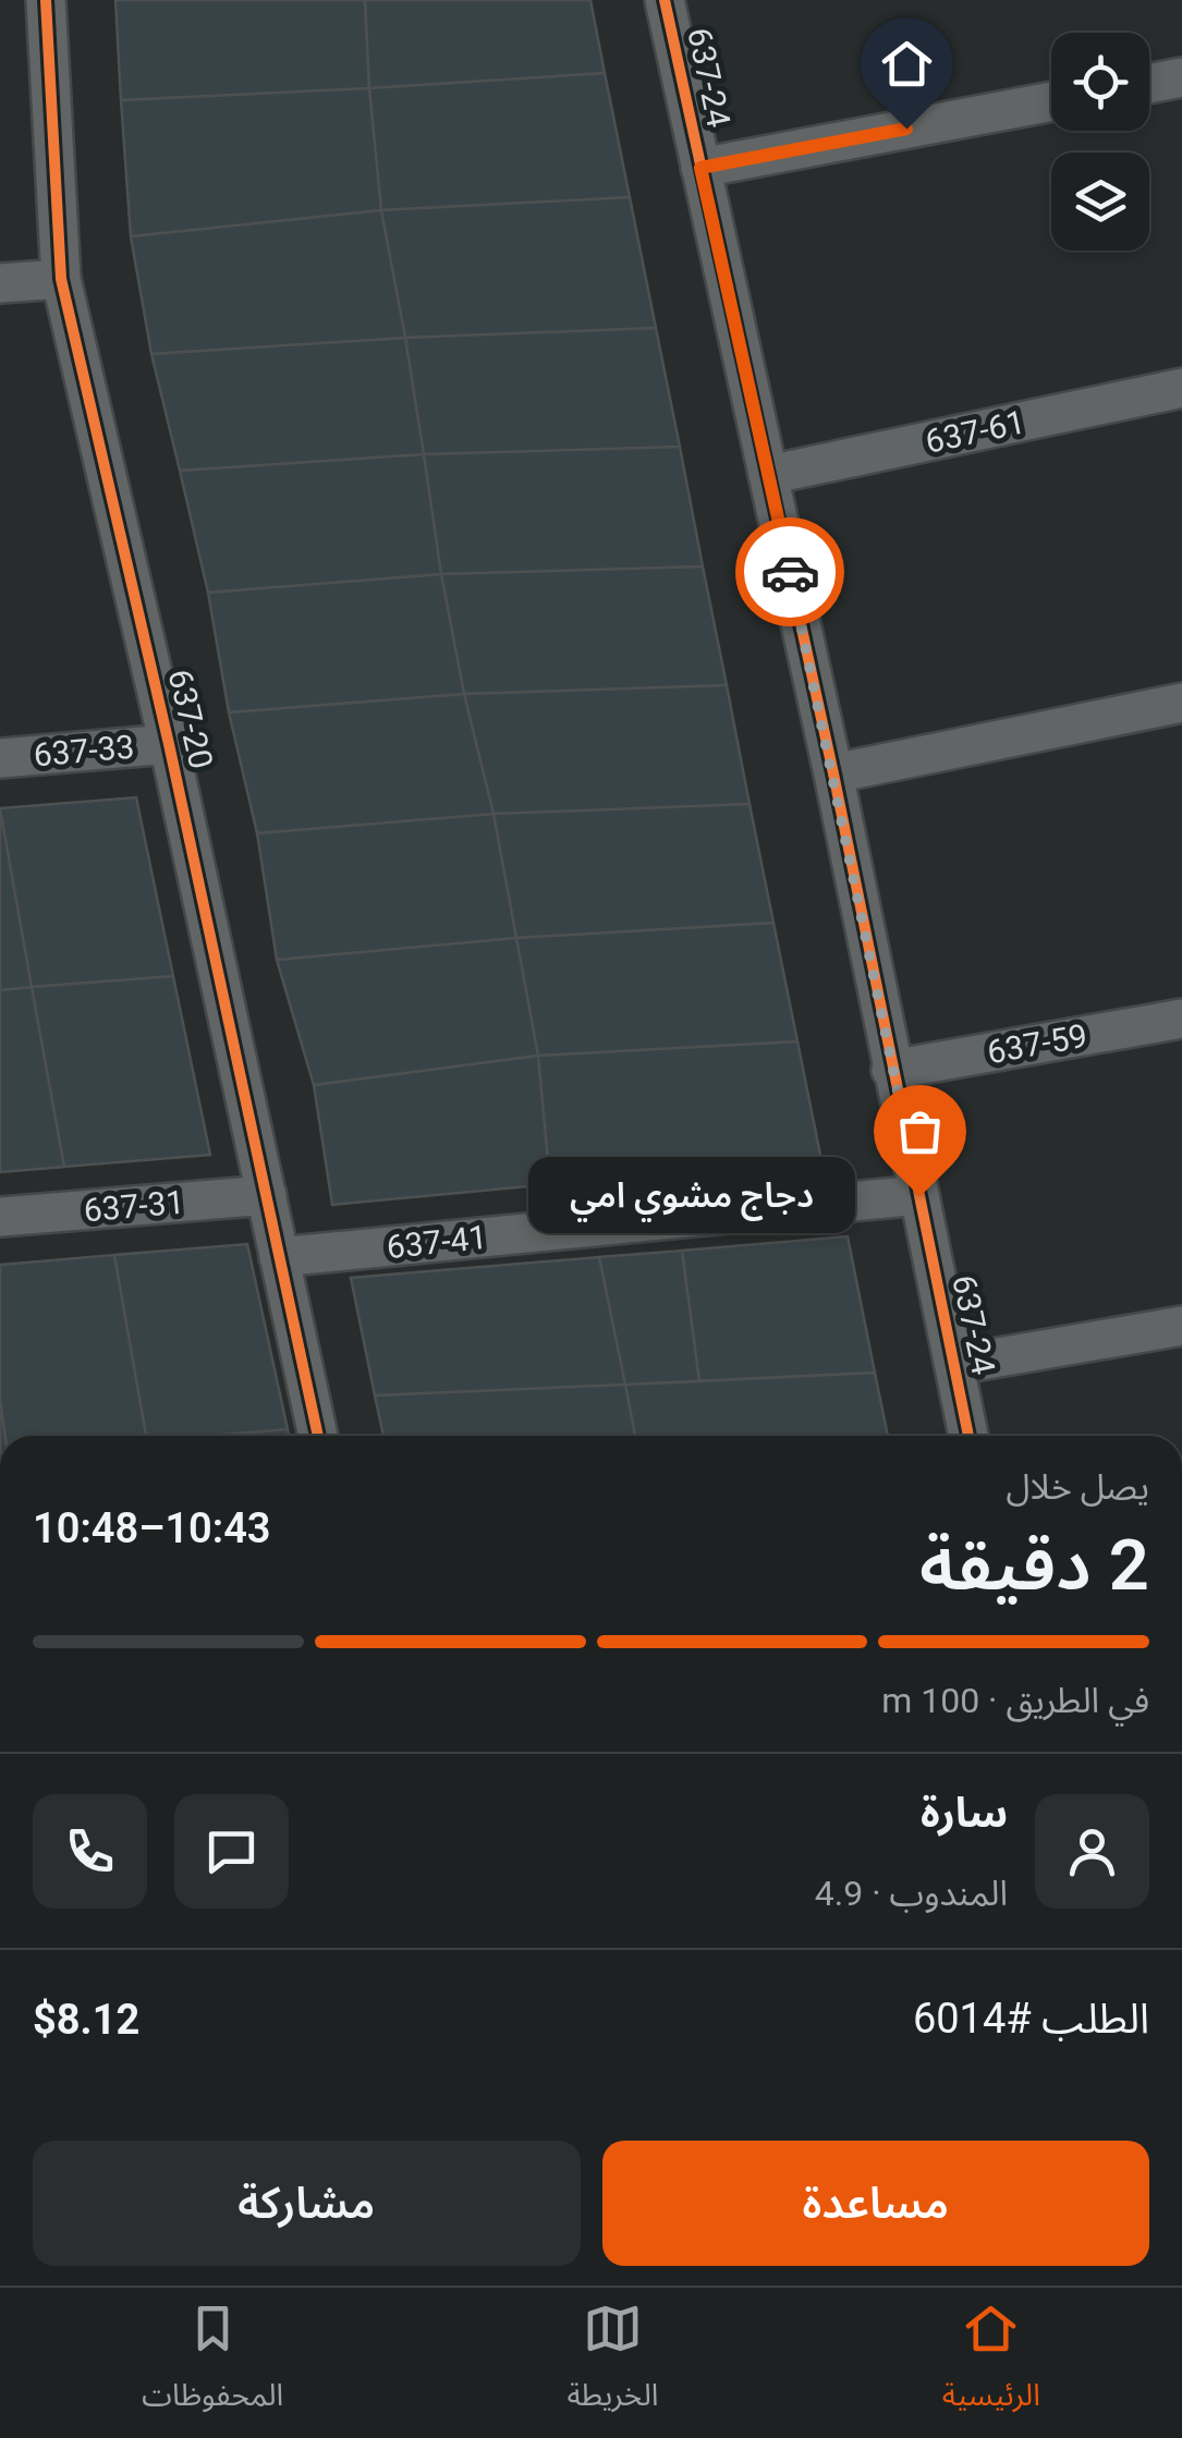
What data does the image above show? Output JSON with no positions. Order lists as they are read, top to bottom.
{
  "streets": {
    "street": [
      "637-24",
      "637-61",
      "637-20",
      "637-33",
      "637-59",
      "637-31",
      "637-41"
    ]
  },
  "crossings": [
    ["637-24", "637-61"],
    ["637-24", "637-59"],
    ["637-24", "637-41"],
    ["637-20", "637-33"],
    ["637-20", "637-31"],
    ["637-20", "637-41"]
  ],
  "places": ["دجاج مشوي امي"],
  "page": {
    "bubble": "دجاج مشوي امي",
    "heading": ["2 دقيقة", "يصل خلال", "10:43–10:48"],
    "panel": [
      "سارة",
      "المندوب · 4.9",
      "الطلب #6014",
      "$8.12"
    ],
    "bar": "في الطريق · 100 m",
    "buttons": ["مساعدة", "مشاركة"],
    "tabs": ["الرئيسية", "الخريطة", "المحفوظات"]
  }
}
